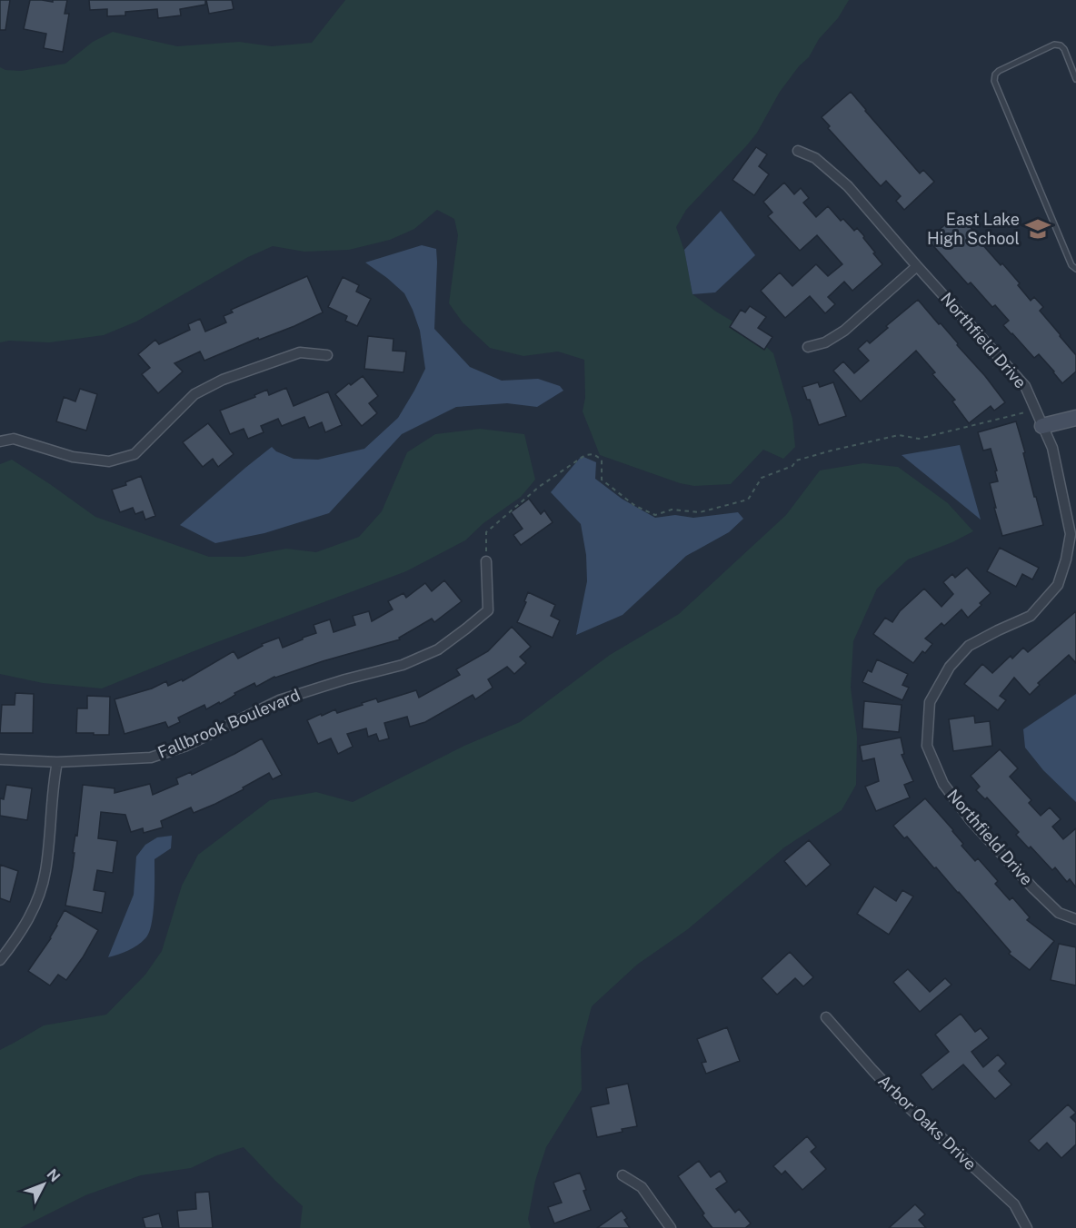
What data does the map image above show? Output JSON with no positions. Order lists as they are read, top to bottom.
{
  "streets": {
    "street": ["Northfield Drive", "Fallbrook Boulevard", "Arbor Oaks Drive"]
  },
  "places": {
    "school or university": ["East Lake High School"]
  },
  "north": "top right"
}
